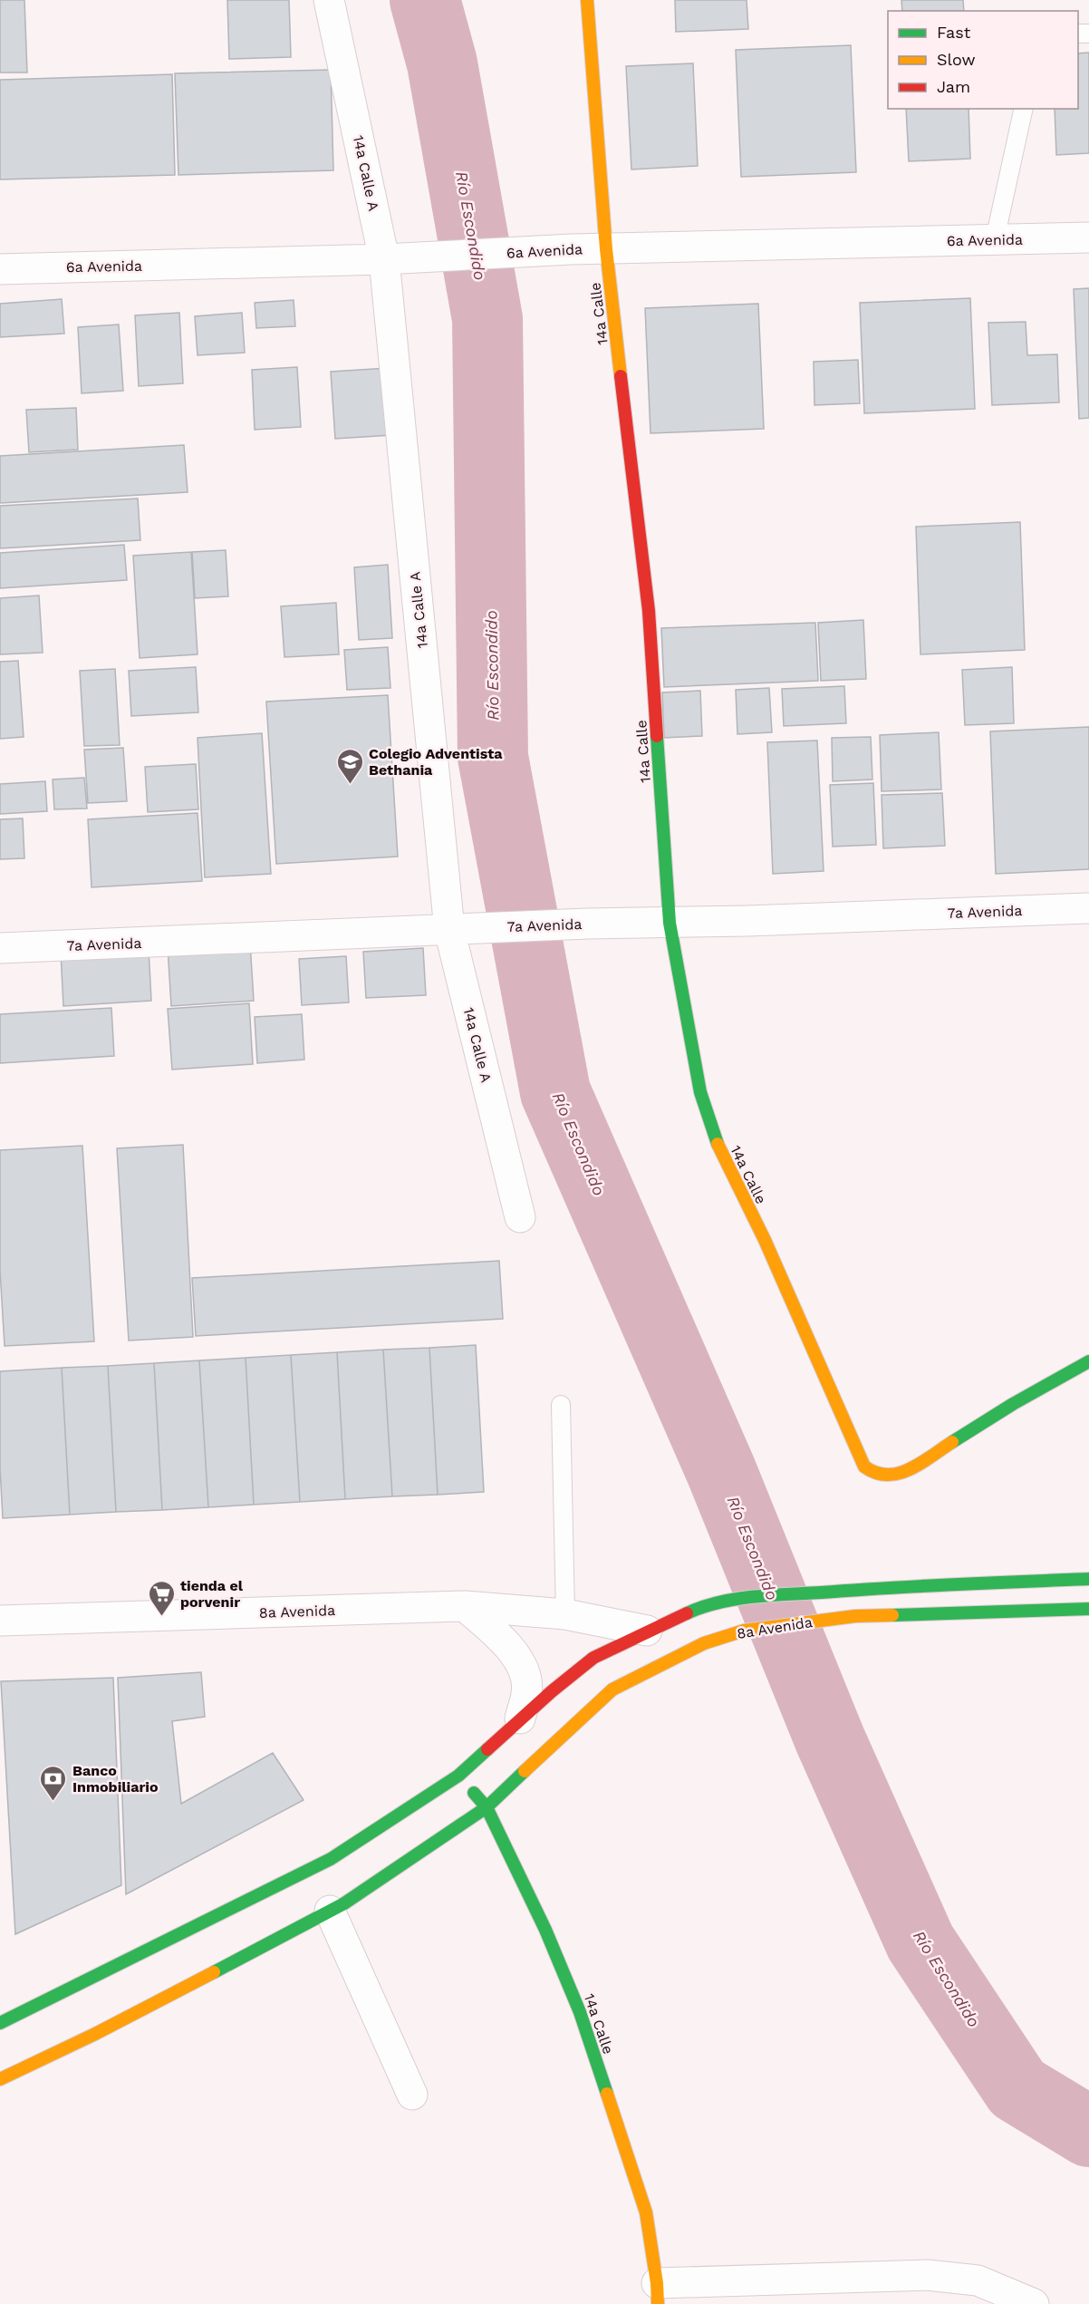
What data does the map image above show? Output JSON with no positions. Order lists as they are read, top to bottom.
{
  "streets": {
    "main road": ["14a Calle", "8a Avenida"],
    "street": ["14a Calle A", "6a Avenida", "7a Avenida"]
  },
  "crossings": [
    ["14a Calle A", "6a Avenida"],
    ["14a Calle A", "7a Avenida"],
    ["6a Avenida", "14a Calle"],
    ["14a Calle", "7a Avenida"],
    ["14a Calle", "8a Avenida"]
  ],
  "water": ["Río Escondido"],
  "places": {
    "school or university": ["Colegio Adventista Bethania"],
    "supermarket": ["tienda el porvenir"],
    "bank": ["Banco Inmobiliario"]
  },
  "legend": ["Fast", "Slow", "Jam"]
}
